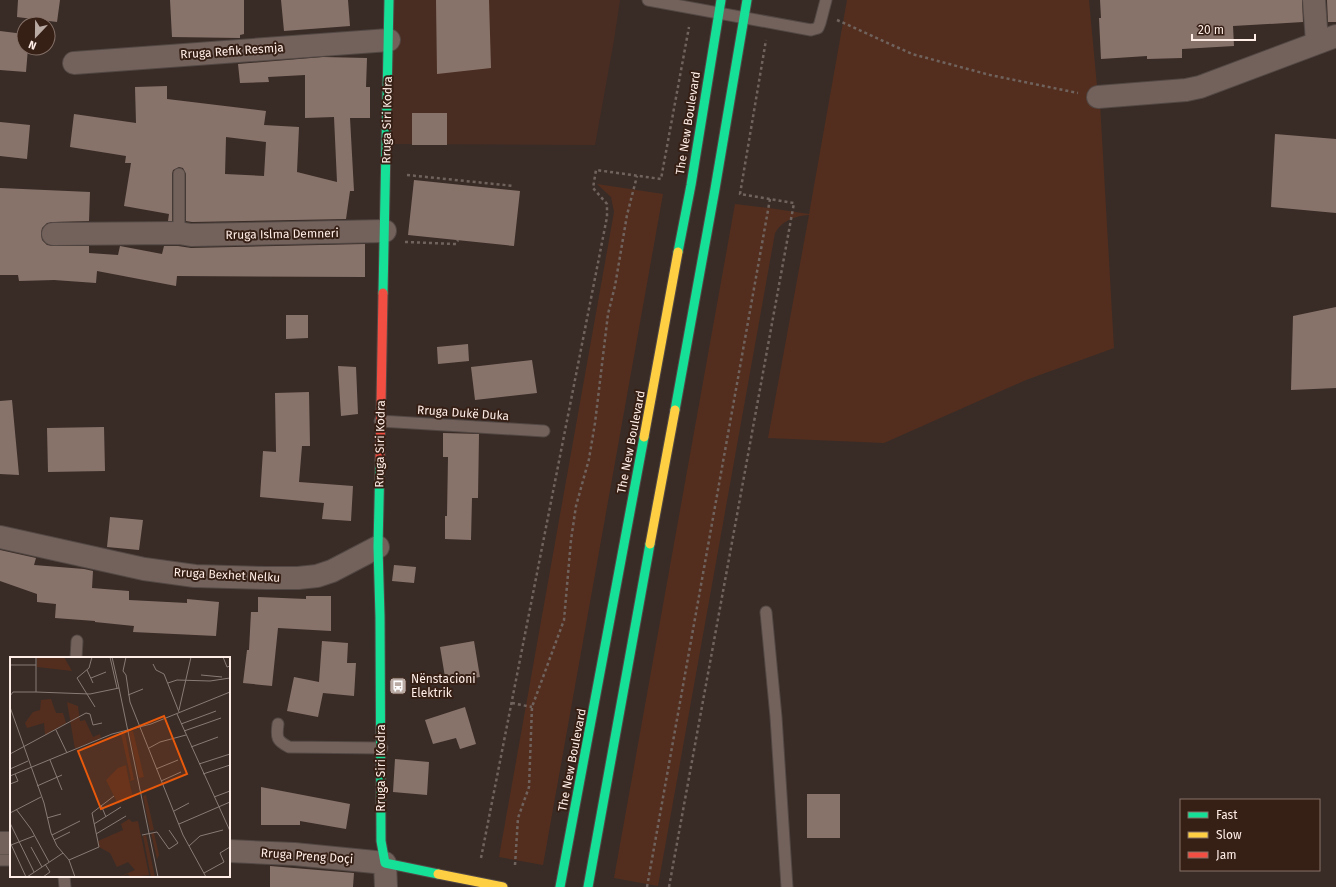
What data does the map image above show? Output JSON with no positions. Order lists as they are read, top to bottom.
{
  "streets": {
    "main road": ["Rruga Siri Kodra", "The New Boulevard"],
    "street": [
      "Rruga Refik Resmja",
      "Rruga Islma Demneri",
      "Rruga Bexhet Nelku",
      "Rruga Preng Doçi"
    ],
    "lane": ["Rruga Dukë Duka"]
  },
  "crossings": [
    ["Rruga Refik Resmja", "Rruga Siri Kodra"],
    ["Rruga Siri Kodra", "Rruga Islma Demneri"],
    ["Rruga Siri Kodra", "Rruga Dukë Duka"],
    ["Rruga Siri Kodra", "Rruga Bexhet Nelku"],
    ["Rruga Siri Kodra", "Rruga Preng Doçi"]
  ],
  "places": {
    "bus stop": ["Nënstacioni Elektrik"]
  },
  "legend": ["Fast", "Slow", "Jam"],
  "scale_bar": "20 m",
  "north": "bottom"
}
